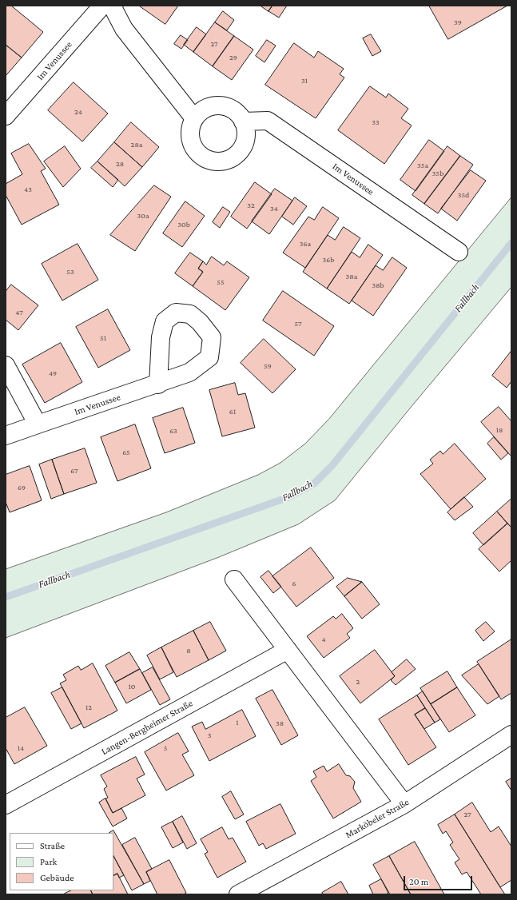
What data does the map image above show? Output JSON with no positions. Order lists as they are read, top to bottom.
{
  "streets": {
    "street": ["Im Venussee", "Langen-Bergheimer Straße", "Marköbeler Straße"]
  },
  "water": ["Fallbach"],
  "house_numbers": [
    "39",
    "27",
    "29",
    "31",
    "24",
    "33",
    "28a",
    "28",
    "35a",
    "35b",
    "43",
    "35d",
    "32",
    "34",
    "30a",
    "30b",
    "36a",
    "36b",
    "53",
    "38a",
    "55",
    "38b",
    "47",
    "57",
    "51",
    "59",
    "49",
    "61",
    "18",
    "63",
    "65",
    "67",
    "69",
    "6",
    "4",
    "8",
    "2",
    "10",
    "12",
    "1",
    "38",
    "3",
    "14",
    "5",
    "27"
  ],
  "legend": ["Straße", "Park", "Gebäude"],
  "scale_bar": "20 m"
}
